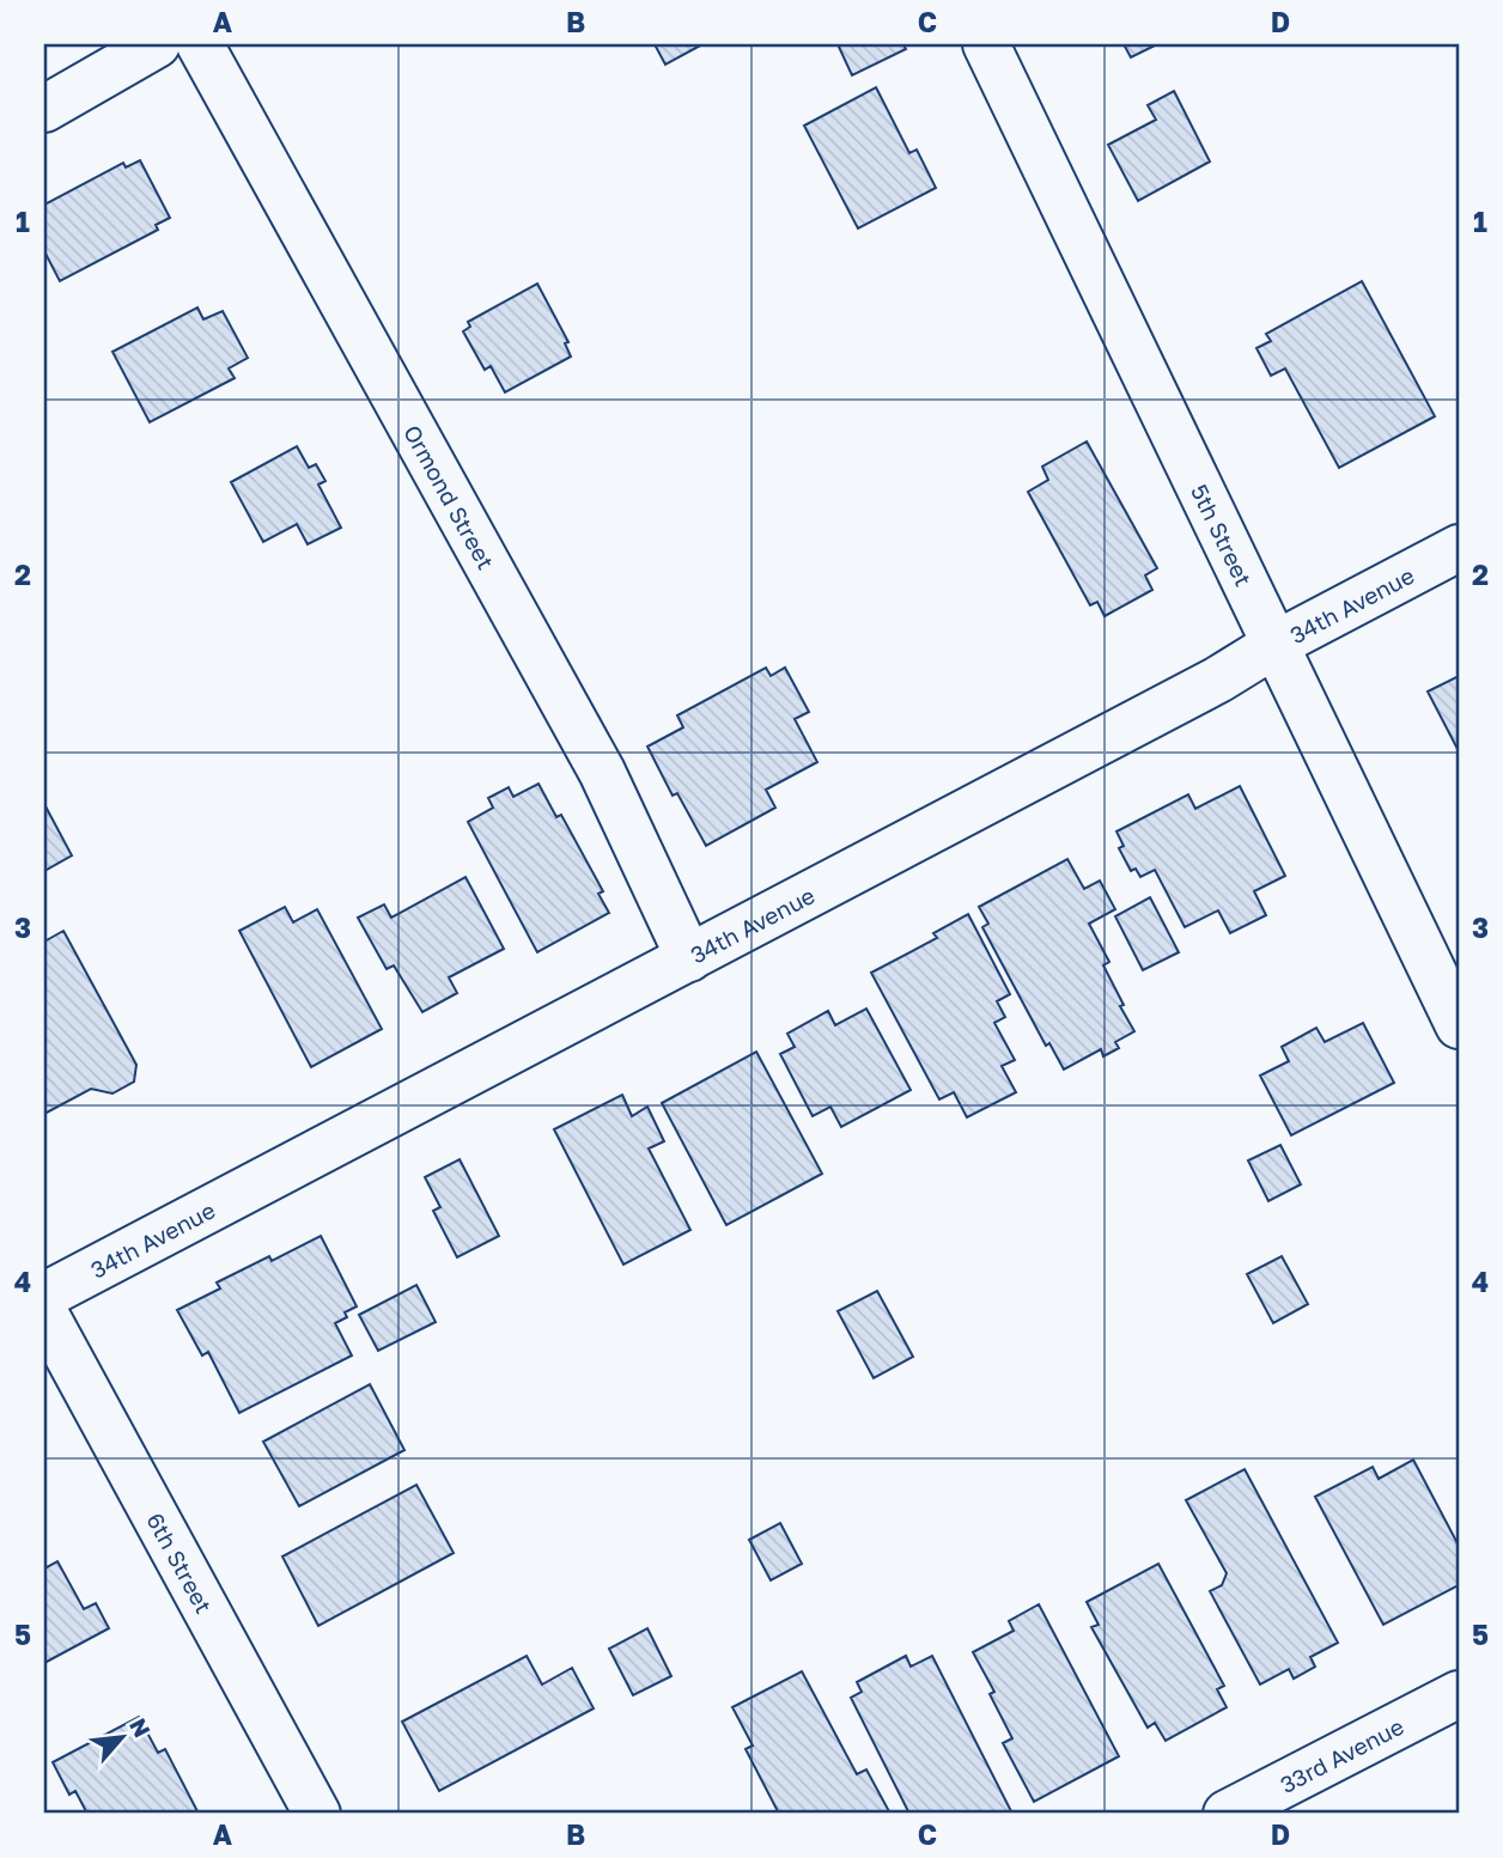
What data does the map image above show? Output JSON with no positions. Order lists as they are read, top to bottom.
{
  "streets": {
    "street": [
      "Ormond Street",
      "5th Street",
      "34th Avenue",
      "6th Street",
      "33rd Avenue"
    ]
  },
  "crossings": [
    ["Ormond Street", "34th Avenue"],
    ["5th Street", "34th Avenue"]
  ],
  "north": "top right",
  "grid": {
    "columns": [
      "A",
      "B",
      "C",
      "D"
    ],
    "rows": [
      "1",
      "2",
      "3",
      "4",
      "5"
    ]
  }
}
